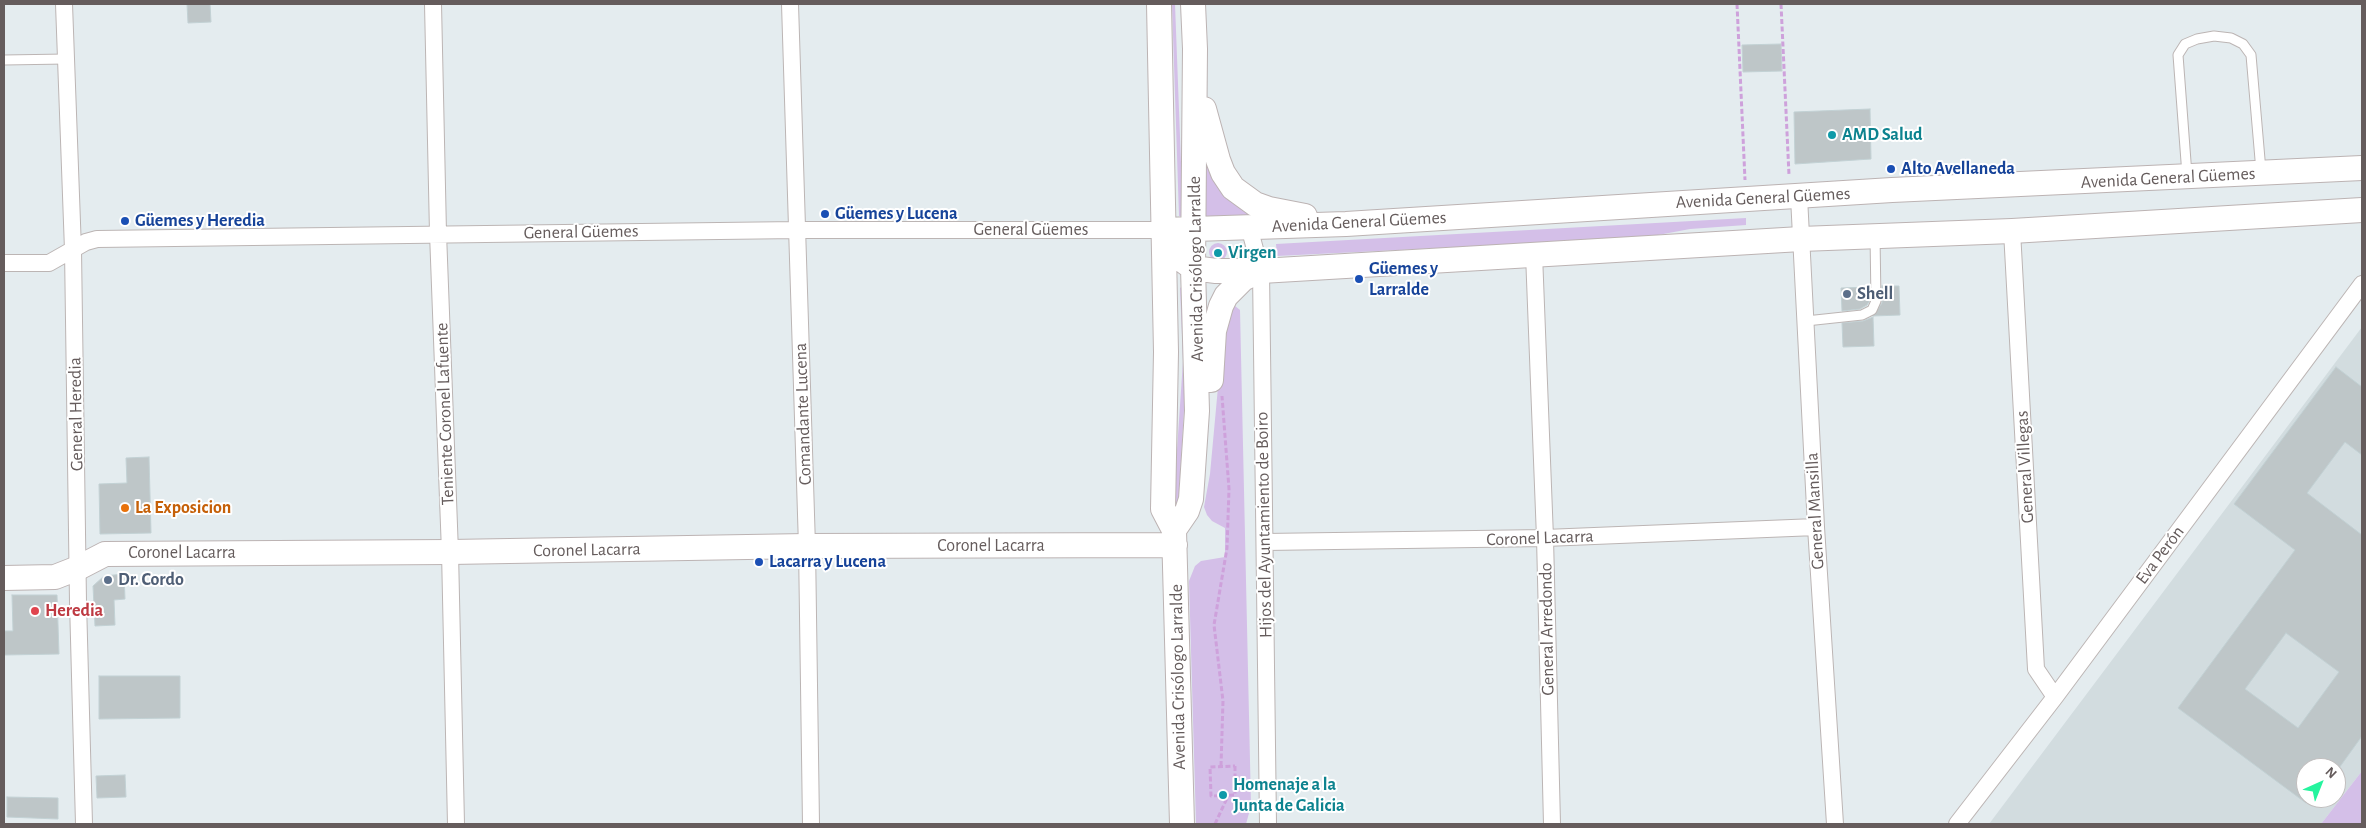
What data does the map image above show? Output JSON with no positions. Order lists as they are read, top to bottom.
{
  "streets": {
    "main road": ["Avenida General Güemes", "Avenida Crisólogo Larralde", "Coronel Lacarra"],
    "street": [
      "General Güemes",
      "General Heredia",
      "Teniente Coronel Lafuente",
      "Comandante Lucena",
      "General Villegas",
      "General Mansilla",
      "Hijos del Ayuntamiento de Boiro",
      "Eva Perón",
      "General Arredondo"
    ]
  },
  "crossings": [
    ["Avenida General Güemes", "General Güemes"],
    ["Avenida General Güemes", "Avenida Crisólogo Larralde"],
    ["Avenida General Güemes", "General Mansilla"],
    ["Avenida General Güemes", "Hijos del Ayuntamiento de Boiro"],
    ["General Güemes", "Avenida Crisólogo Larralde"],
    ["General Güemes", "General Heredia"],
    ["General Güemes", "Teniente Coronel Lafuente"],
    ["General Güemes", "Comandante Lucena"],
    ["Avenida Crisólogo Larralde", "Coronel Lacarra"],
    ["General Heredia", "Coronel Lacarra"],
    ["Teniente Coronel Lafuente", "Coronel Lacarra"],
    ["Comandante Lucena", "Coronel Lacarra"],
    ["General Villegas", "Eva Perón"],
    ["General Mansilla", "Coronel Lacarra"],
    ["Hijos del Ayuntamiento de Boiro", "Coronel Lacarra"],
    ["Coronel Lacarra", "General Arredondo"]
  ],
  "places": [
    "AMD Salud",
    "Alto Avellaneda",
    "Güemes y Lucena",
    "Güemes y Heredia",
    "Virgen",
    "Güemes y Larralde",
    "Shell",
    "La Exposicion",
    "Lacarra y Lucena",
    "Dr. Cordo",
    "Heredia",
    "Homenaje a la Junta de Galicia"
  ],
  "north": "top right"
}
